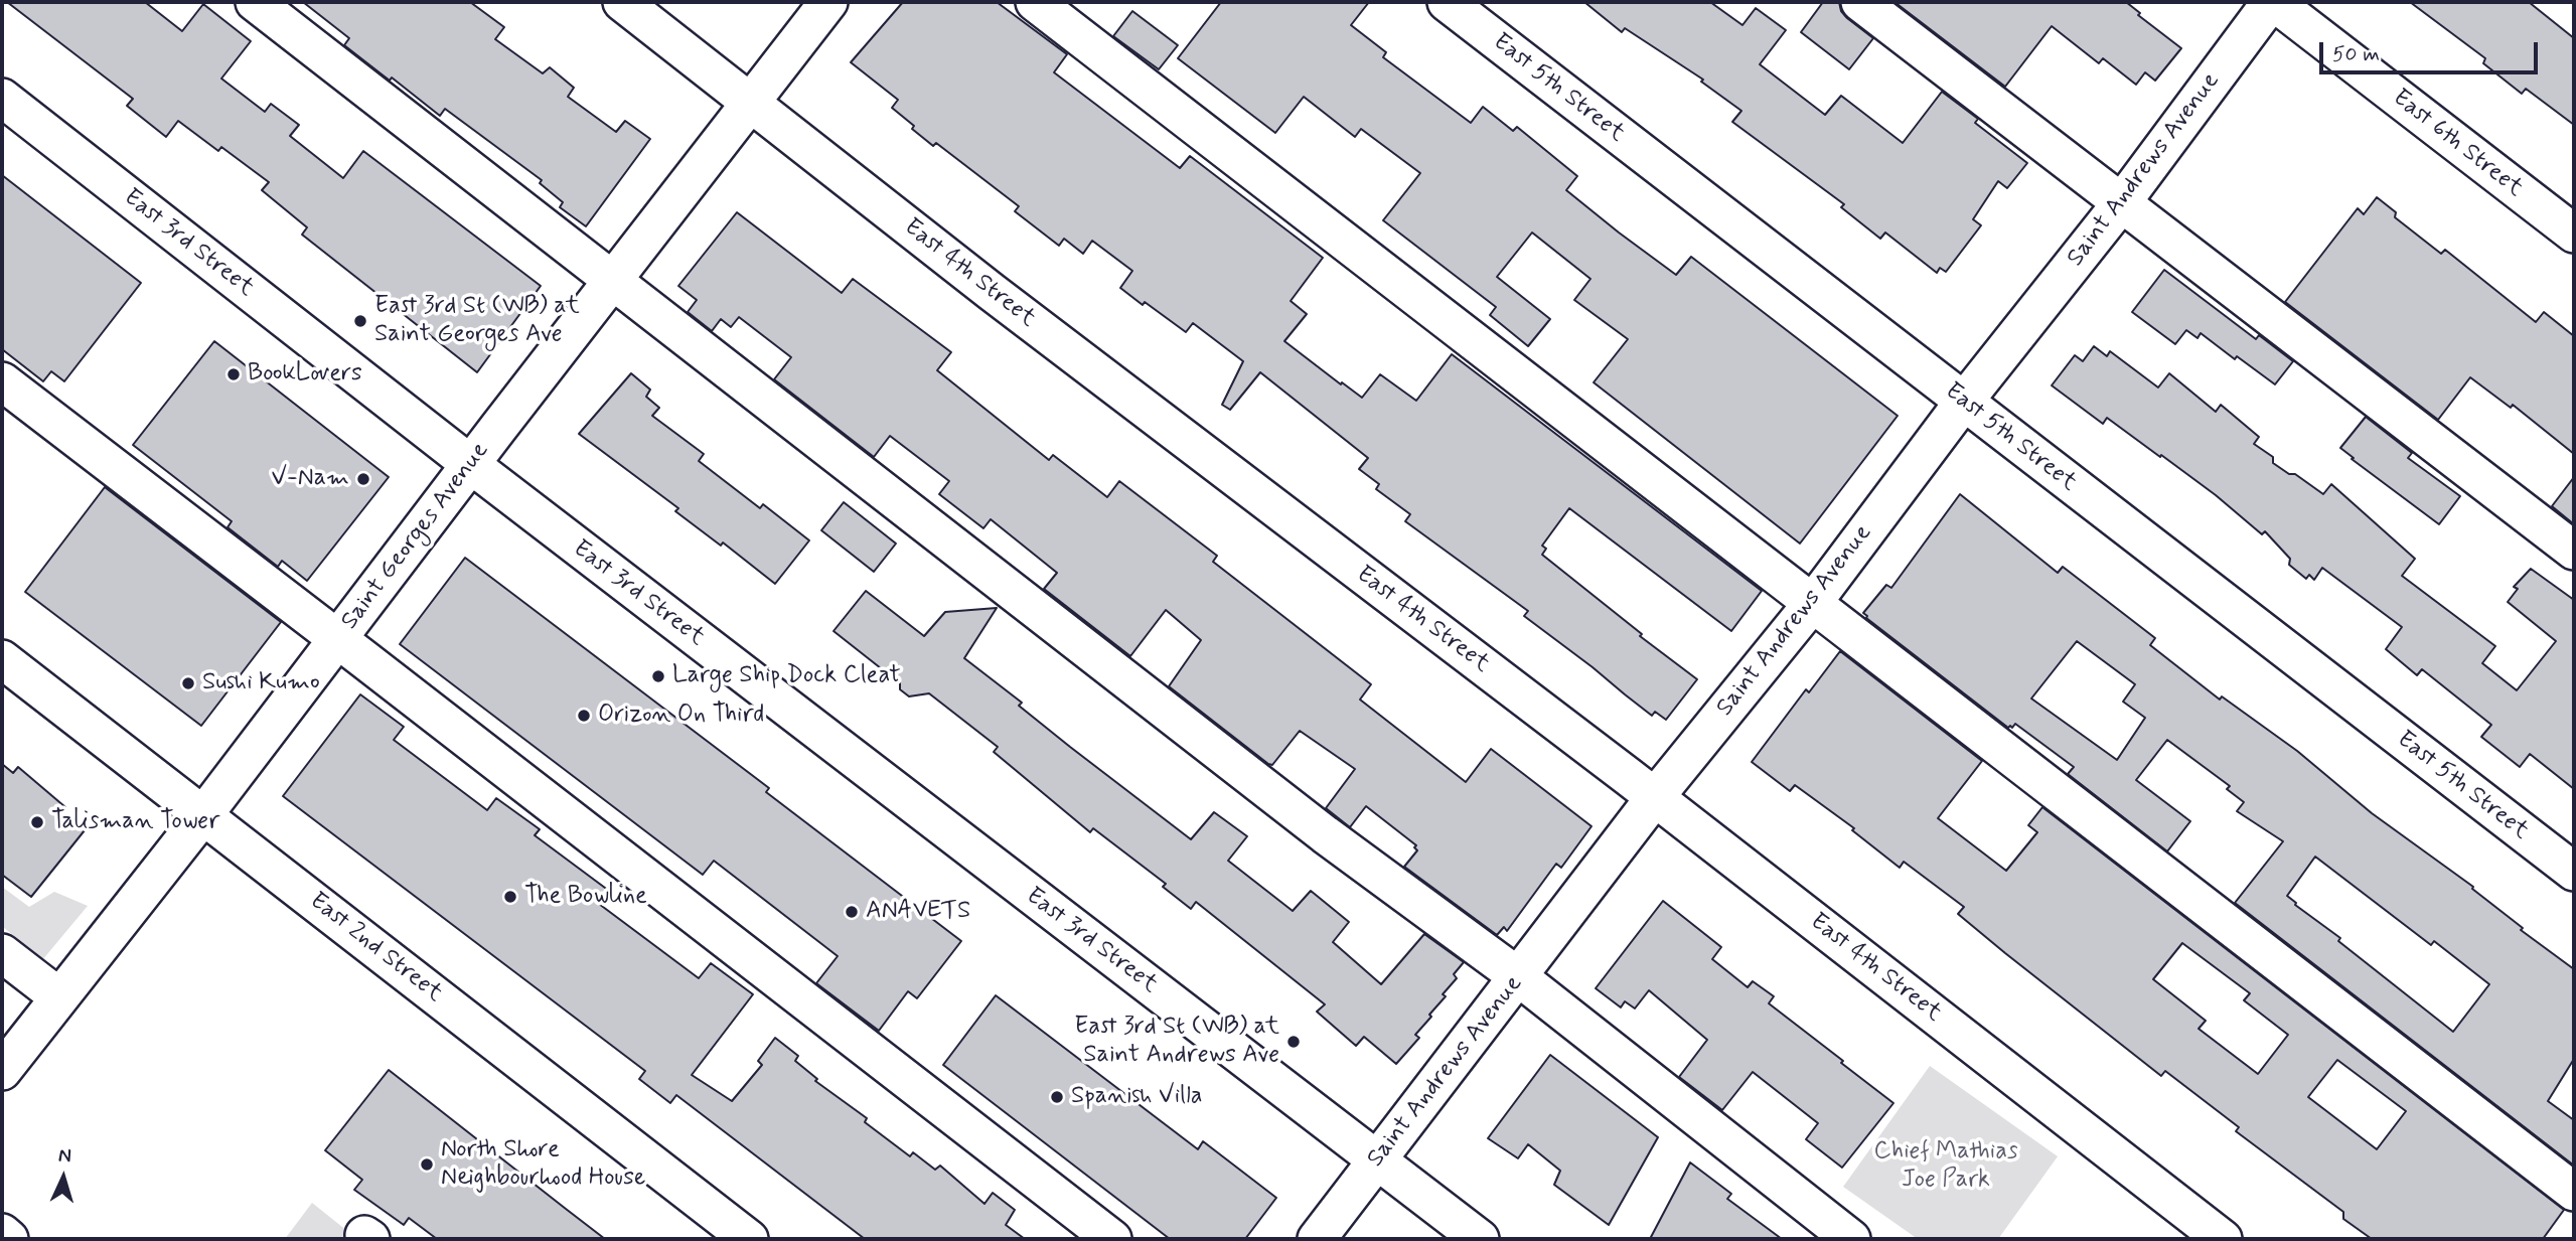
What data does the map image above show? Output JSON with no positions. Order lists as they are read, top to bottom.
{
  "streets": {
    "street": [
      "East 5th Street",
      "East 6th Street",
      "Saint Andrews Avenue",
      "East 3rd Street",
      "East 4th Street",
      "Saint Georges Avenue",
      "East 2nd Street"
    ]
  },
  "crossings": [
    ["East 5th Street", "Saint Andrews Avenue"],
    ["East 6th Street", "Saint Andrews Avenue"],
    ["Saint Andrews Avenue", "East 3rd Street"],
    ["Saint Andrews Avenue", "East 4th Street"],
    ["East 3rd Street", "Saint Georges Avenue"],
    ["East 4th Street", "Saint Georges Avenue"],
    ["Saint Georges Avenue", "East 2nd Street"]
  ],
  "parks": ["Chief Mathias Joe Park"],
  "places": [
    "East 3rd St (WB) at Saint Georges Ave",
    "BookLovers",
    "V-Nam",
    "Large Ship Dock Cleat",
    "Sushi Kumo",
    "Orizon On Third",
    "Talisman Tower",
    "The Bowline",
    "ANAVETS",
    "East 3rd St (WB) at Saint Andrews Ave",
    "Spanish Villa",
    "North Shore Neighbourhood House"
  ],
  "scale_bar": "50 m",
  "north": "top"
}
